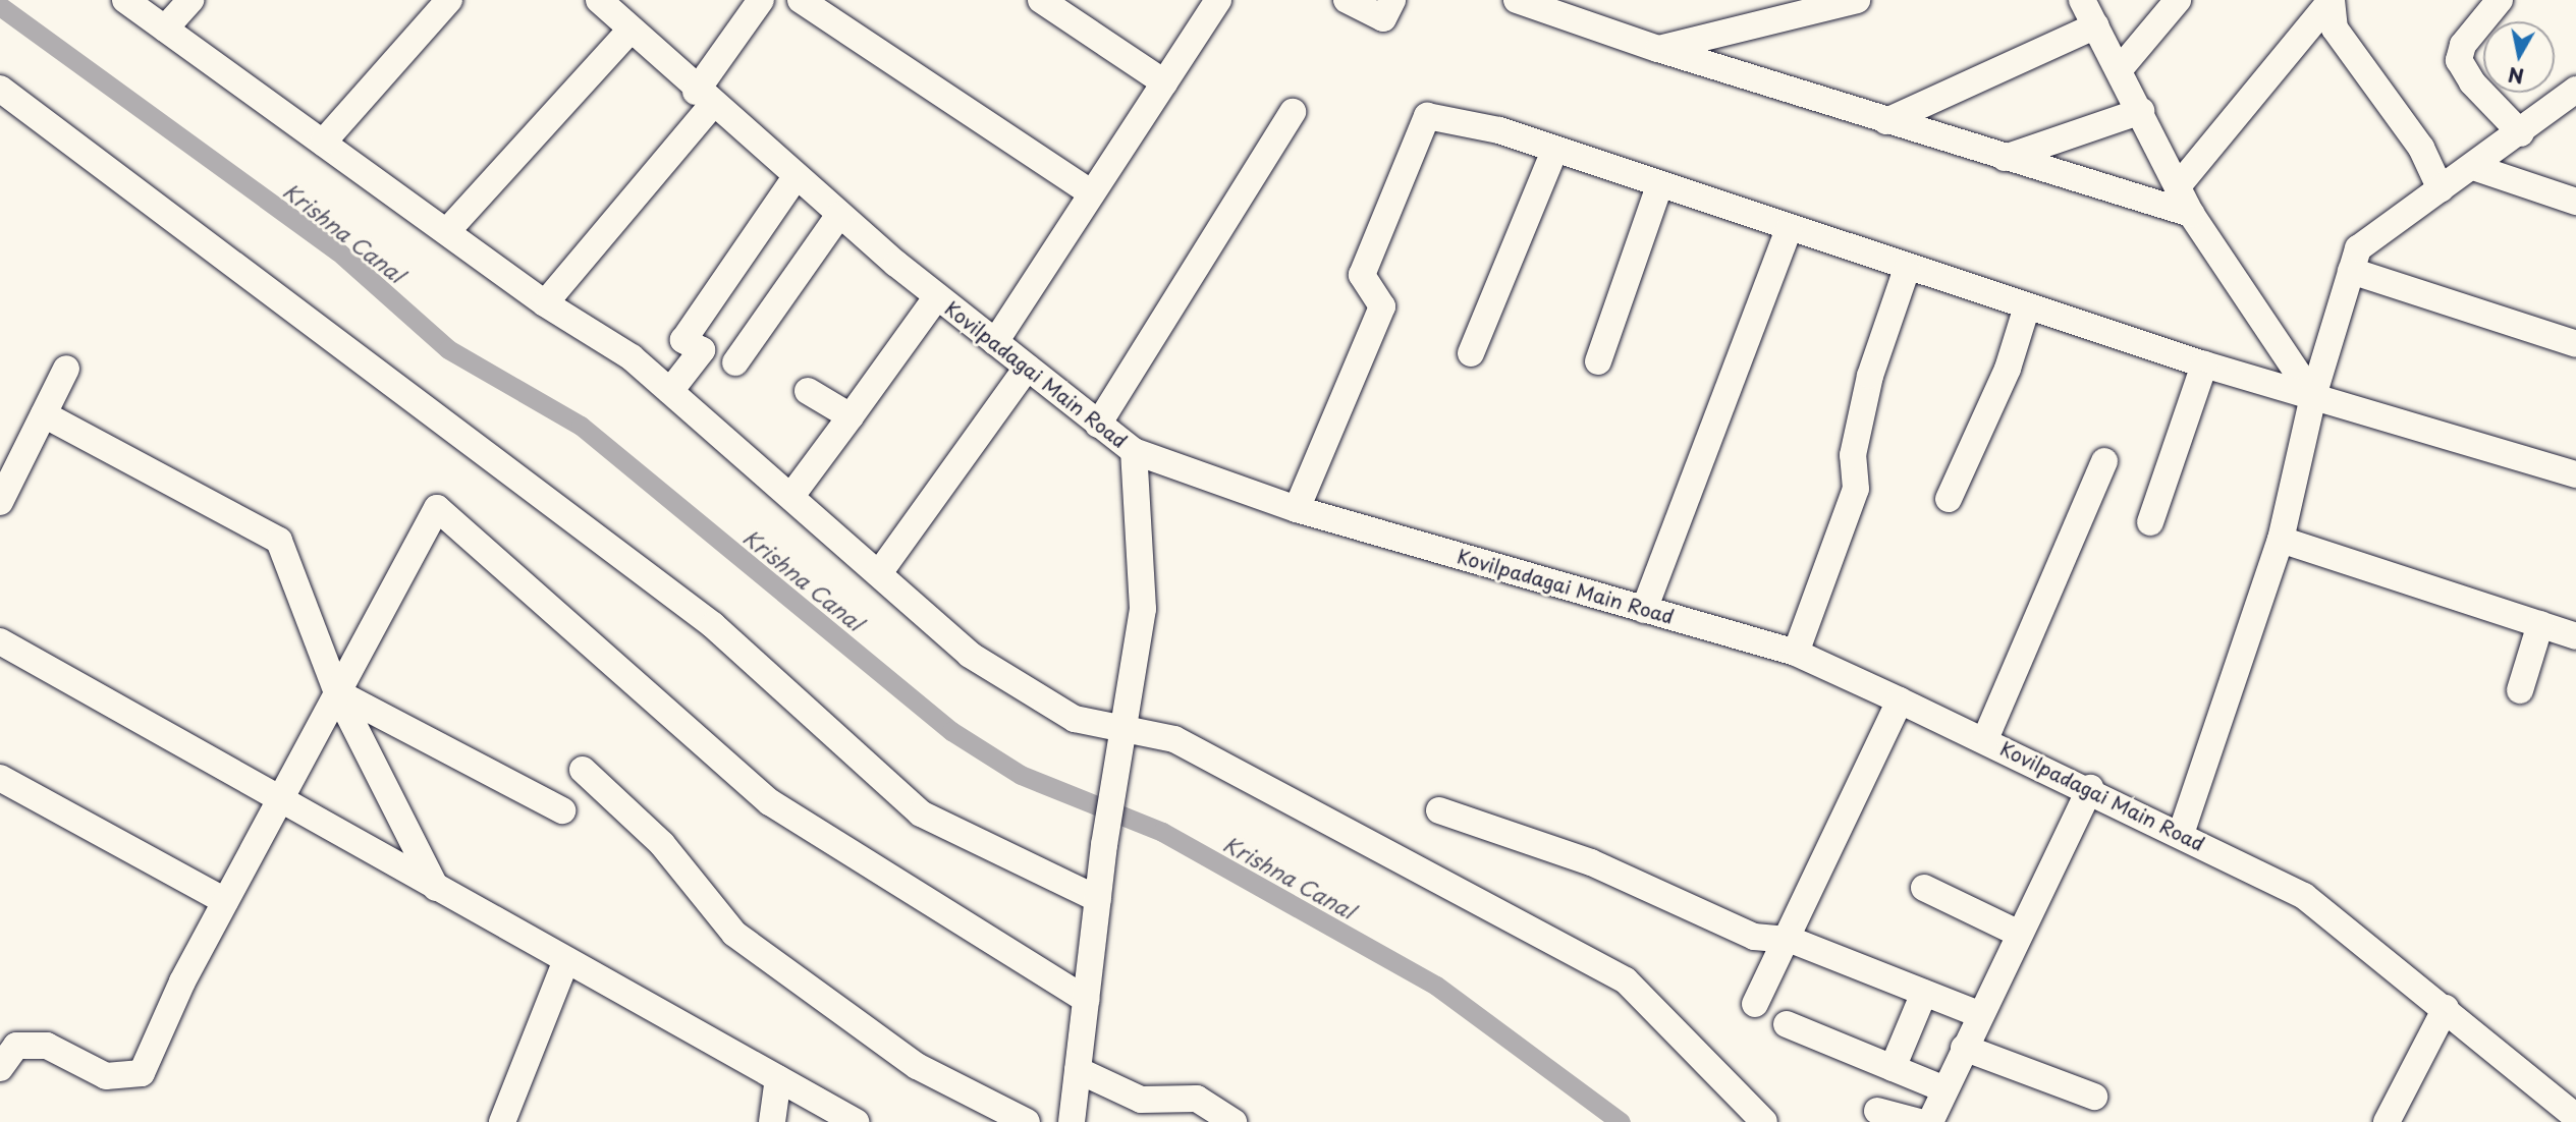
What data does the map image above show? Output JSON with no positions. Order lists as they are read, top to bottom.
{
  "streets": {
    "street": ["Kovilpadagai Main Road"]
  },
  "water": ["Krishna Canal"],
  "north": "bottom"
}
